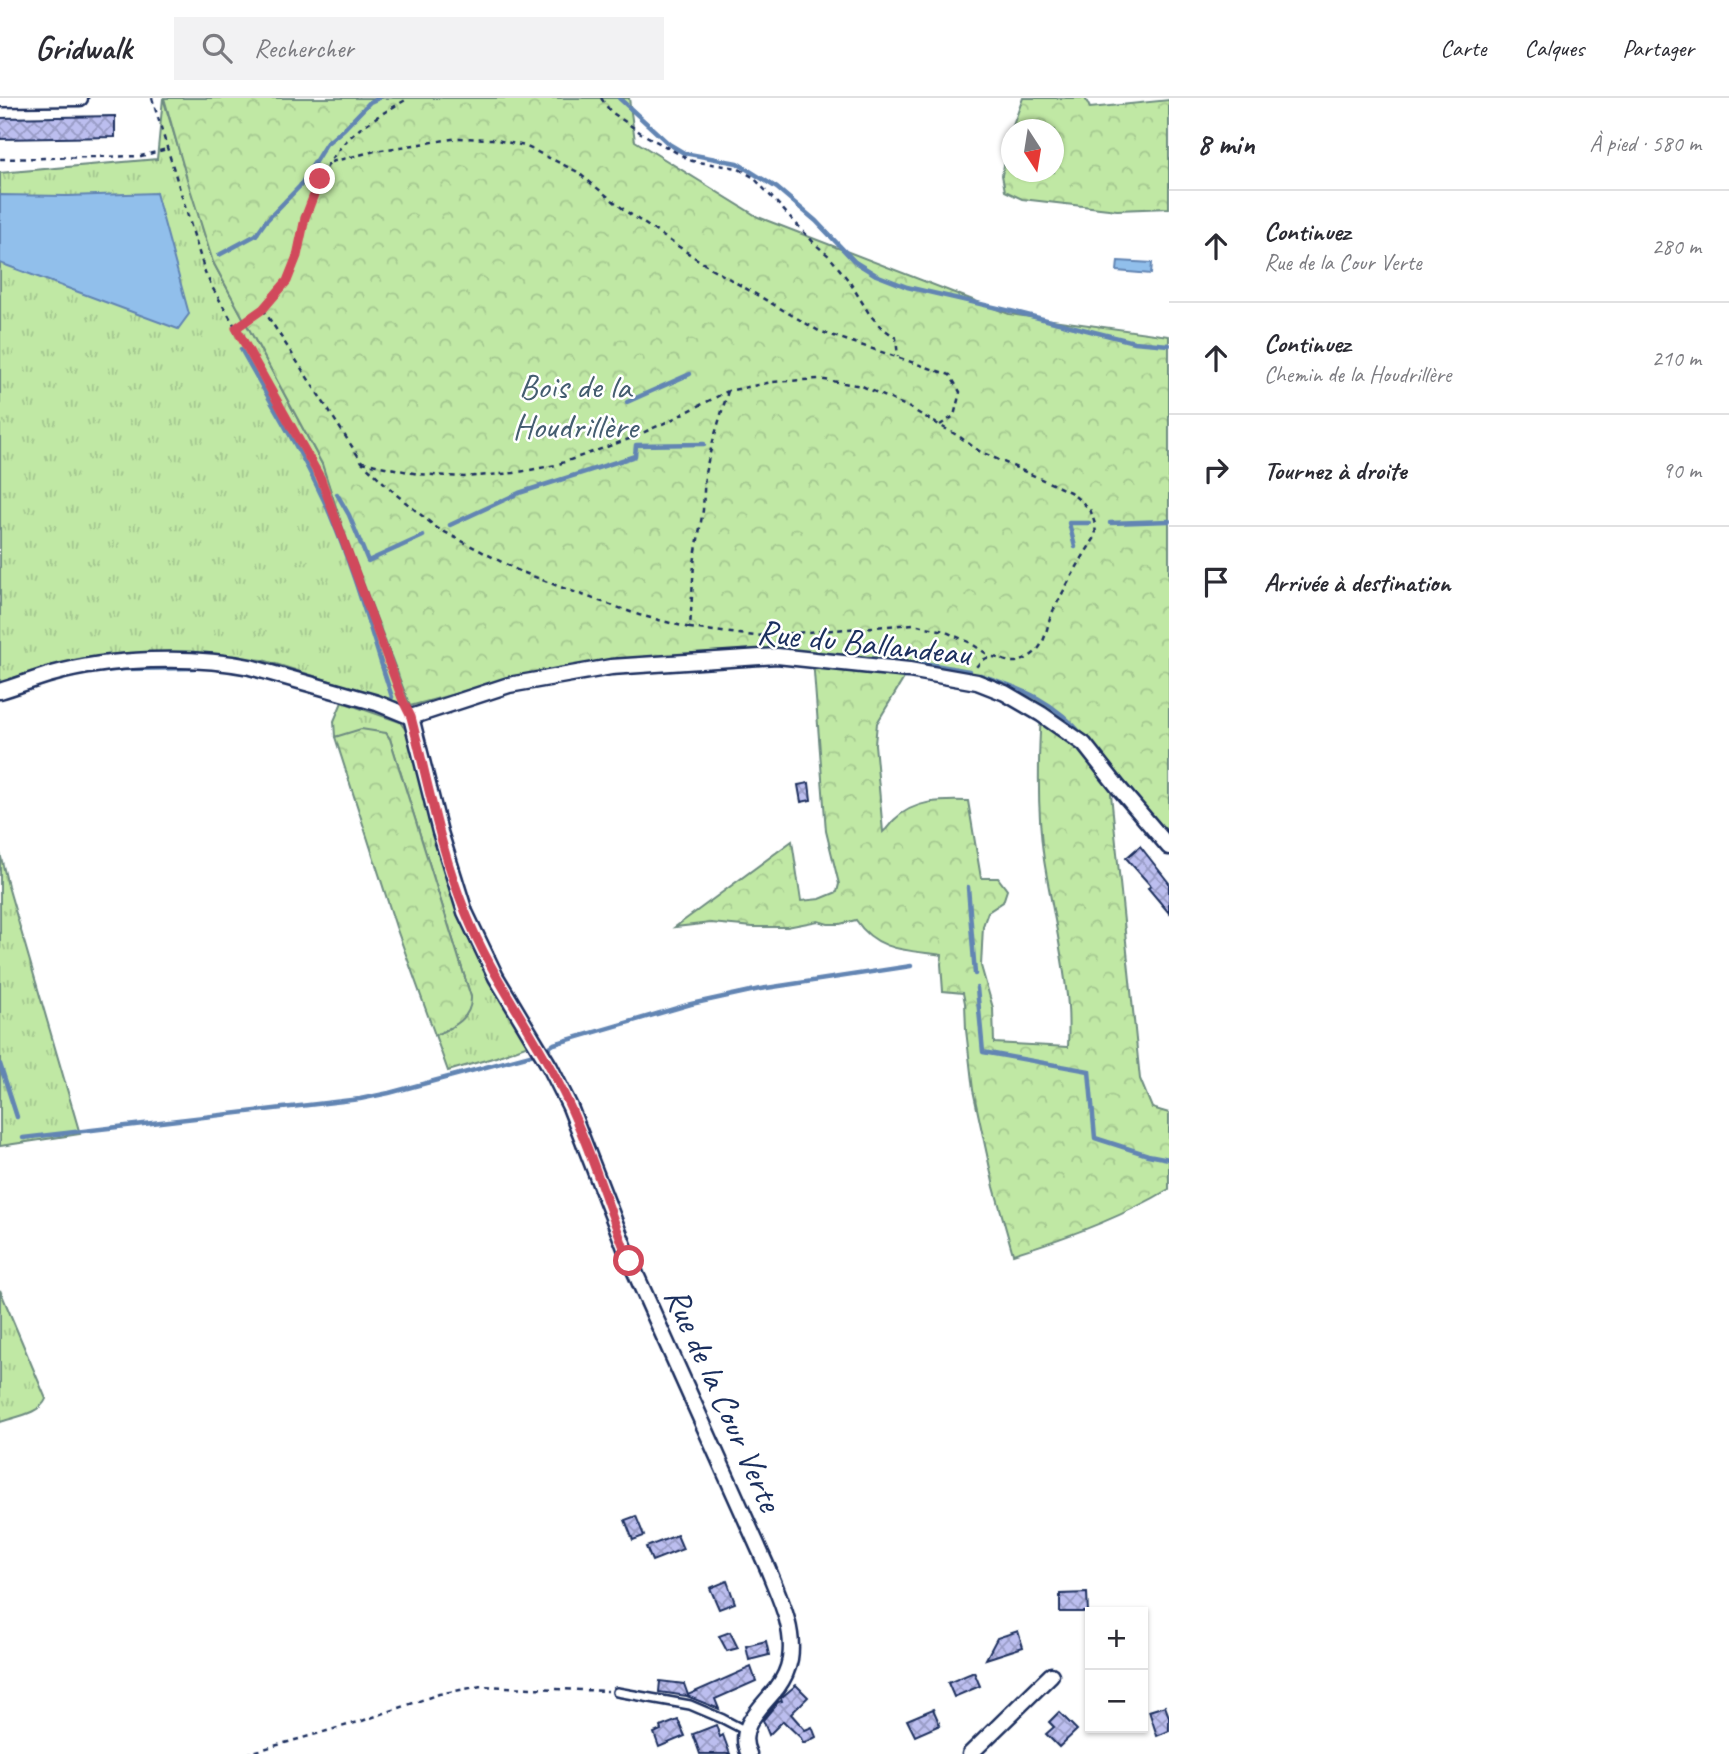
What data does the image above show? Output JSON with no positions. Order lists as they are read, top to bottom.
{
  "streets": {
    "street": ["Rue du Ballandeau", "Rue de la Cour Verte"]
  },
  "crossings": [
    ["Rue du Ballandeau", "Rue de la Cour Verte"]
  ],
  "parks": ["Bois de la Houdrillère"],
  "north": "bottom",
  "page": {
    "header": "Gridwalk",
    "search": "Rechercher",
    "nav": ["Carte", "Calques", "Partager"],
    "heading": ["8 min", "À pied · 580 m"],
    "list": [
      ["Continuez", "Rue de la Cour Verte", "280 m"],
      ["Continuez", "Chemin de la Houdrillère", "210 m"],
      ["Tournez à droite", "90 m"],
      "Arrivée à destination"
    ],
    "map_buttons": ["+", "−"]
  }
}
